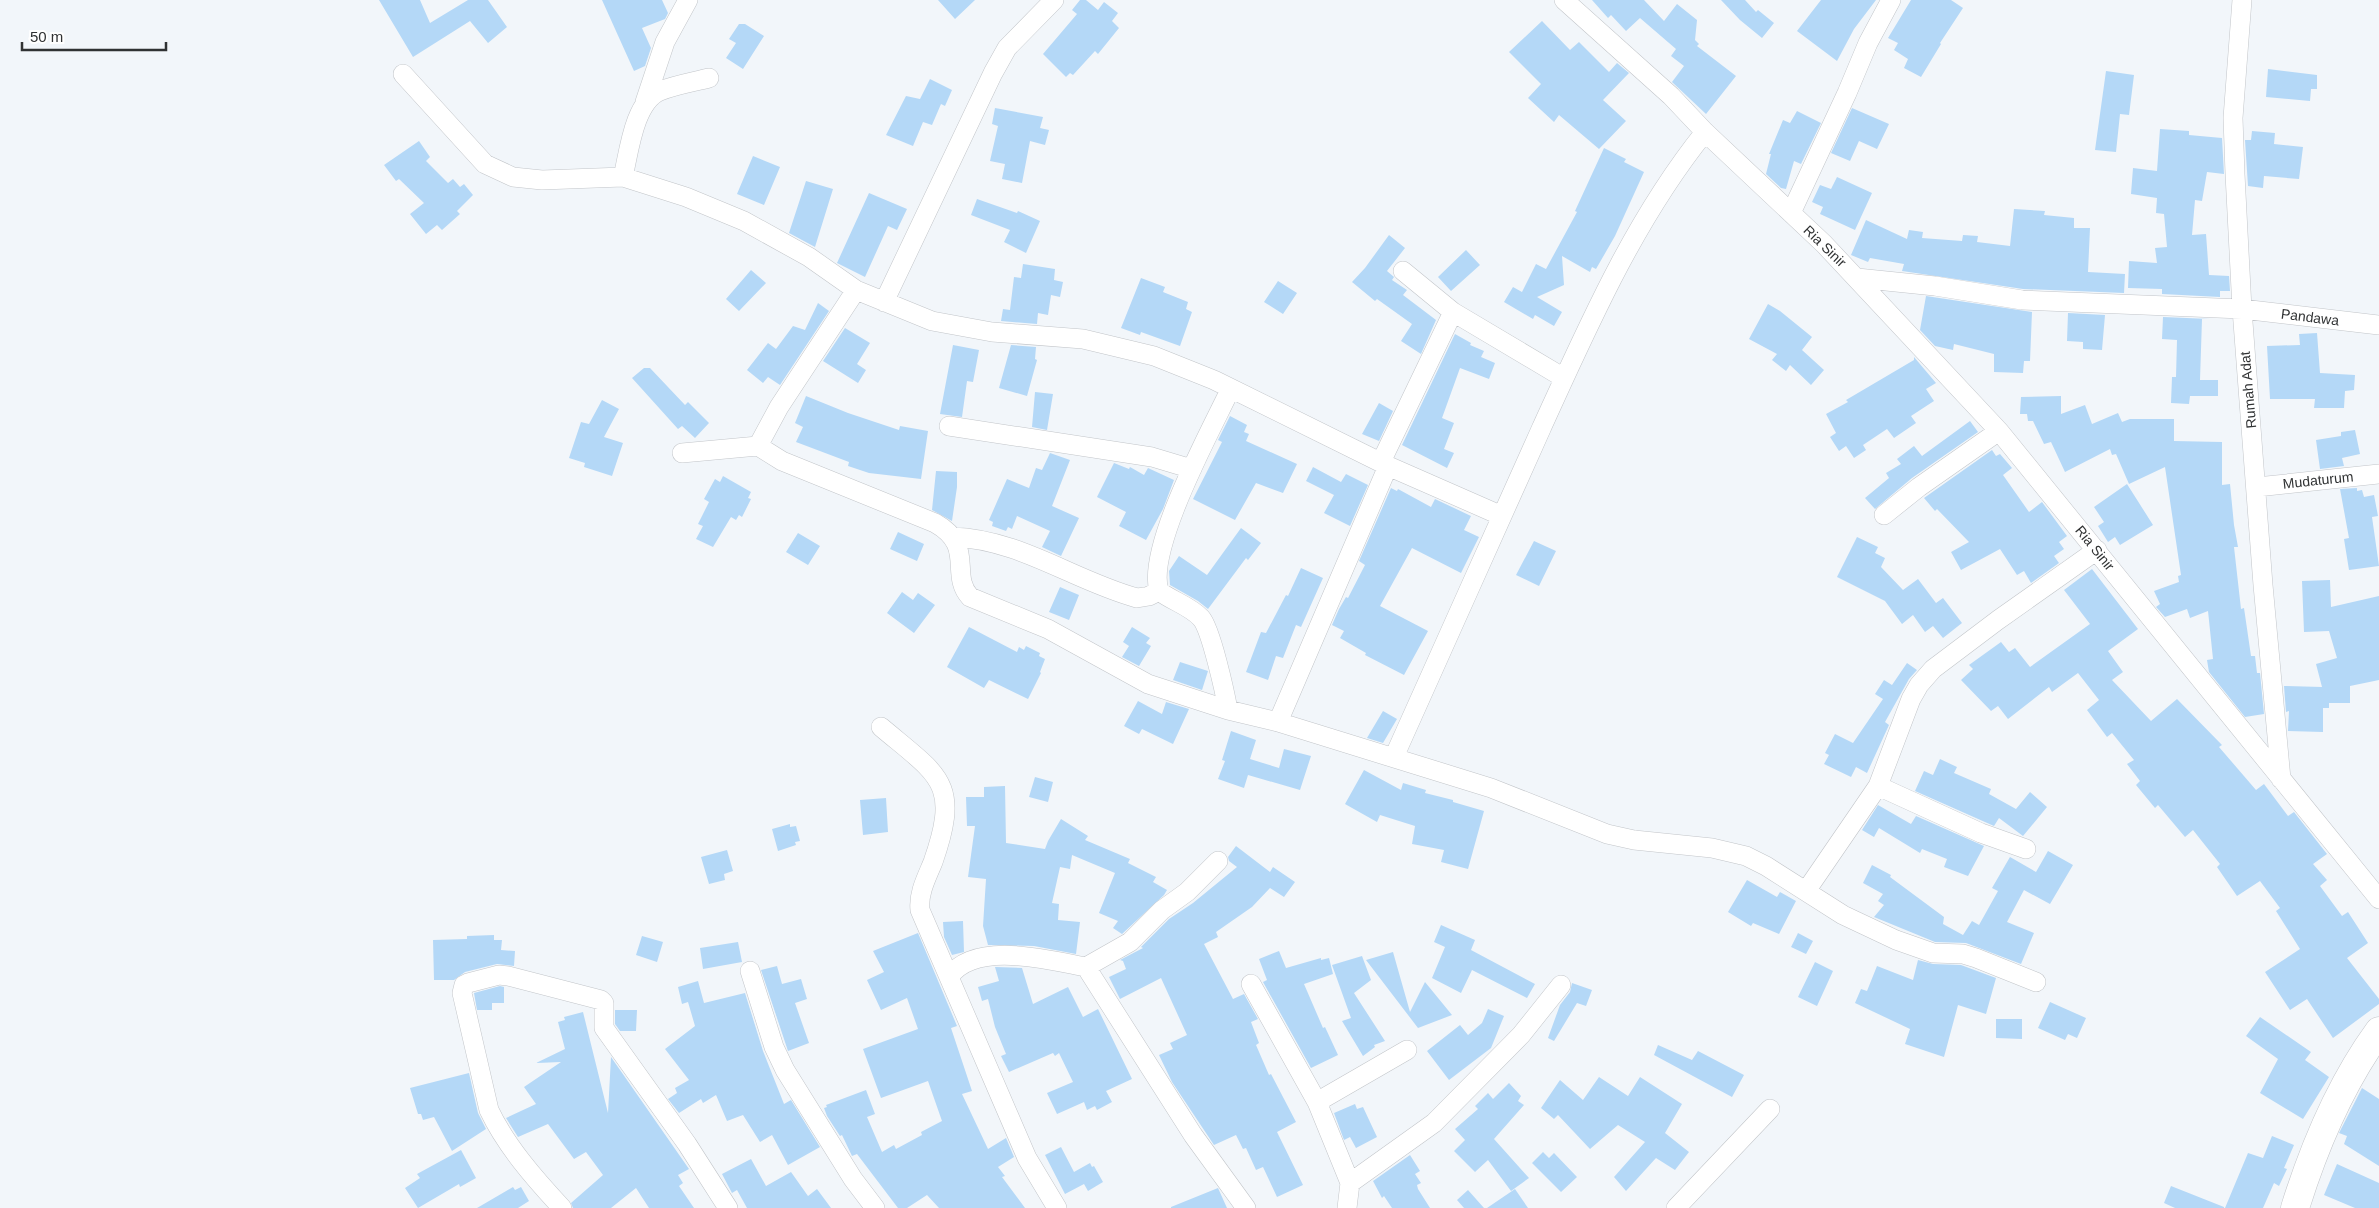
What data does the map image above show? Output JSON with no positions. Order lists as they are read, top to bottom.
{
  "streets": {
    "street": [
      "Ria Sinir",
      "Pandawa",
      "Rumah Adat",
      "Mudaturum"
    ]
  },
  "crossings": [
    ["Ria Sinir", "Pandawa"],
    ["Ria Sinir", "Rumah Adat"],
    ["Pandawa", "Rumah Adat"],
    ["Rumah Adat", "Mudaturum"]
  ],
  "scale_bar": "50 m"
}
